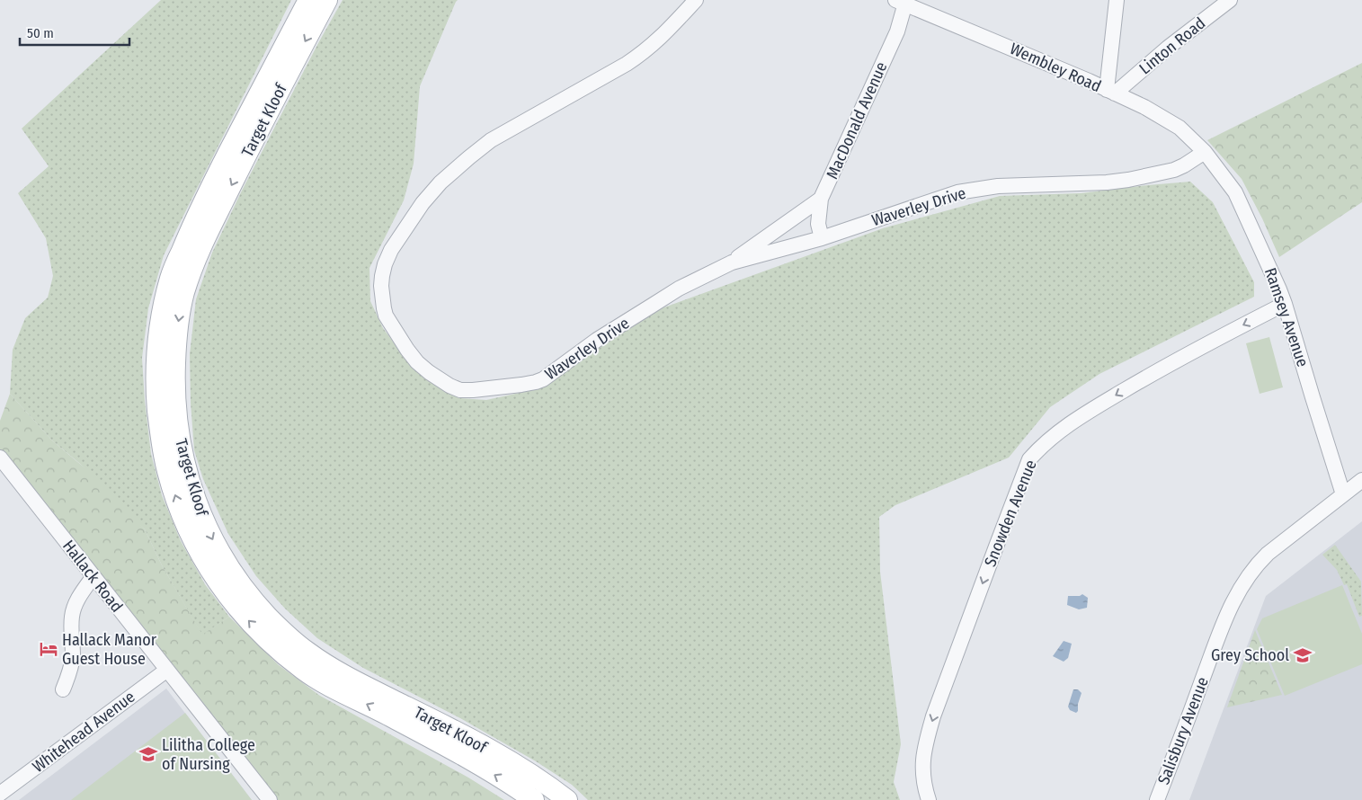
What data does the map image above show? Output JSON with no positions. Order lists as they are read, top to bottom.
{
  "streets": {
    "main road": ["Target Kloof"],
    "street": [
      "Linton Road",
      "Wembley Road",
      "MacDonald Avenue",
      "Waverley Drive",
      "Ramsey Avenue",
      "Snowden Avenue",
      "Hallack Road",
      "Salisbury Avenue",
      "Whitehead Avenue"
    ]
  },
  "crossings": [
    ["Linton Road", "Wembley Road"],
    ["Wembley Road", "MacDonald Avenue"],
    ["Wembley Road", "Waverley Drive"],
    ["Wembley Road", "Ramsey Avenue"],
    ["MacDonald Avenue", "Waverley Drive"],
    ["Waverley Drive", "Ramsey Avenue"],
    ["Ramsey Avenue", "Snowden Avenue"],
    ["Ramsey Avenue", "Salisbury Avenue"],
    ["Hallack Road", "Whitehead Avenue"]
  ],
  "one_way": ["Snowden Avenue"],
  "places": {
    "hotel": ["Hallack Manor Guest House"],
    "school or university": ["Grey School", "Lilitha College of Nursing"]
  },
  "scale_bar": "50 m"
}
